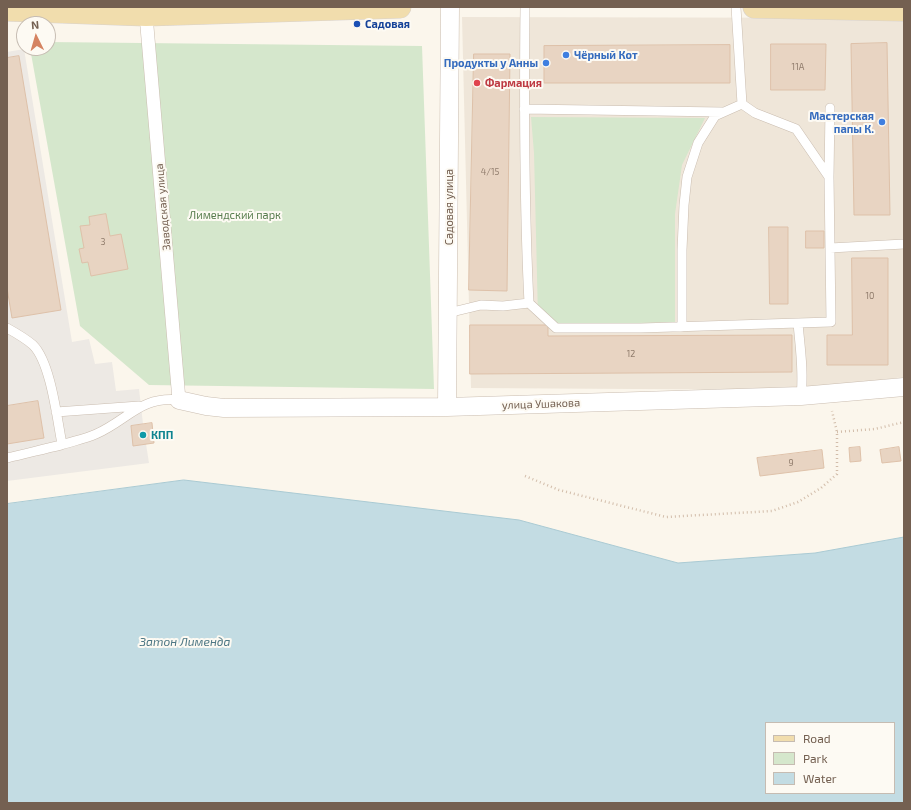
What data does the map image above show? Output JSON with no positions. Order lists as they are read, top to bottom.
{
  "streets": {
    "street": ["Заводская улица", "Садовая улица", "улица Ушакова"]
  },
  "crossings": [
    ["Заводская улица", "улица Ушакова"],
    ["Садовая улица", "улица Ушакова"]
  ],
  "water": ["Затон Лименда"],
  "parks": ["Лимендский парк"],
  "places": [
    "Садовая",
    "Чёрный Кот",
    "Продукты у Анны",
    "Фармация",
    "Мастерская папы К.",
    "КПП"
  ],
  "house_numbers": [
    "11А",
    "4/15",
    "3",
    "10",
    "12",
    "9"
  ],
  "legend": ["Road", "Park", "Water"],
  "north": "top"
}
